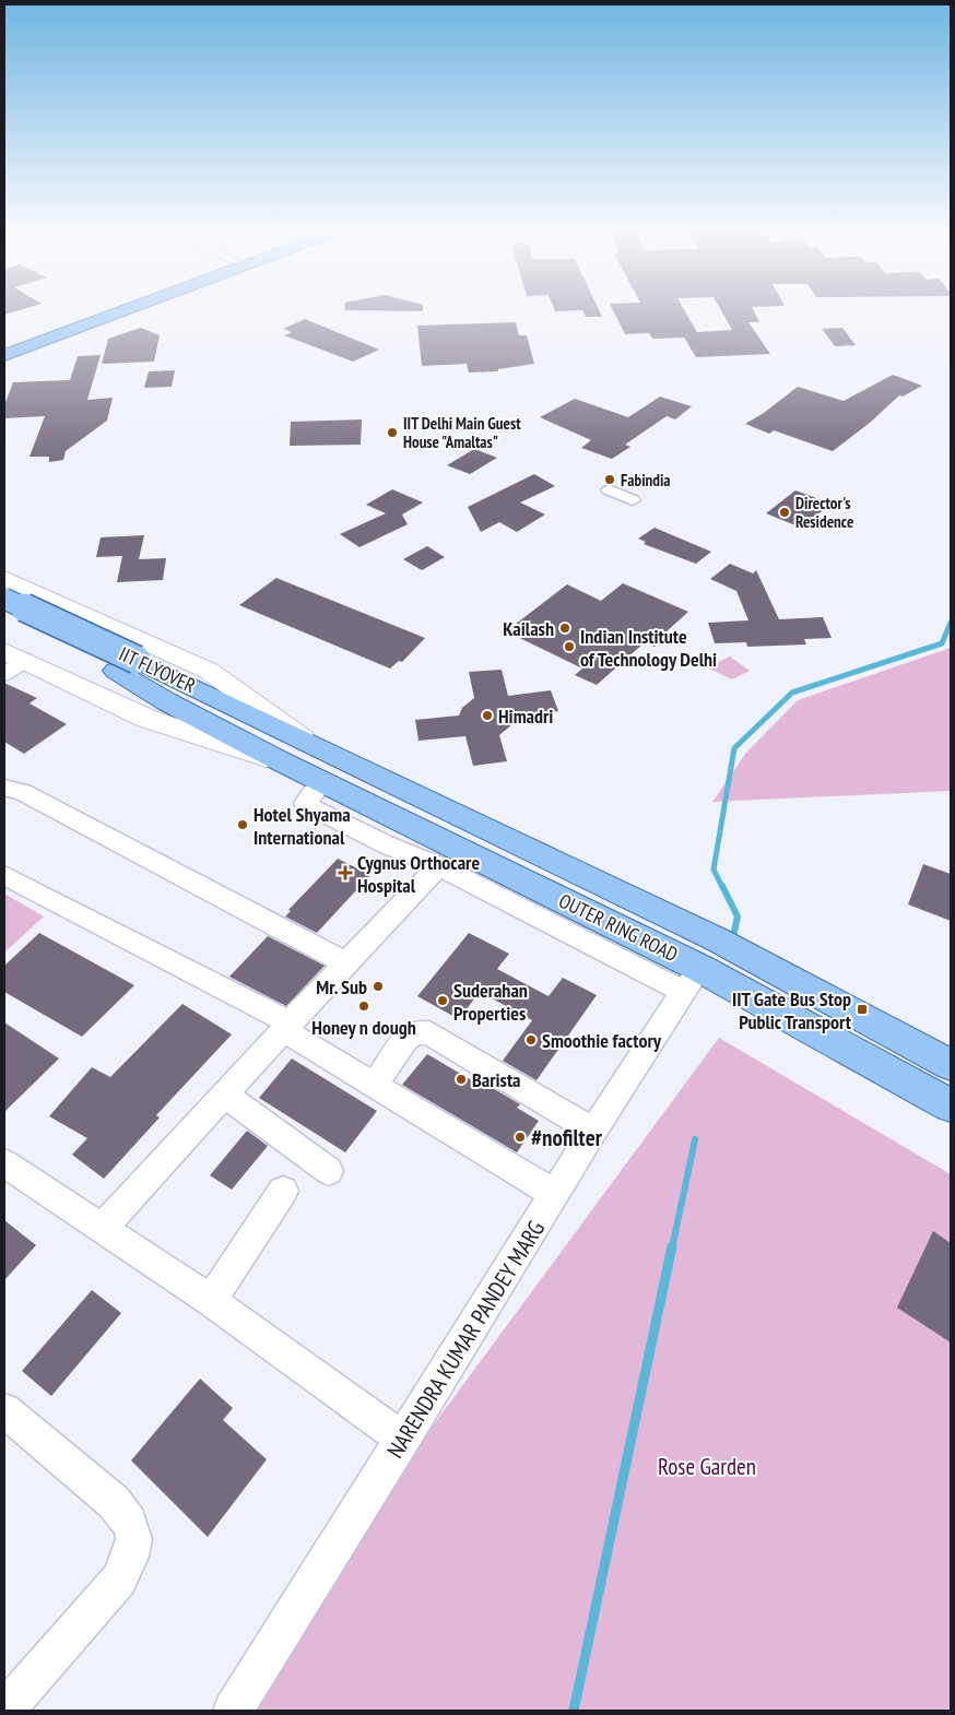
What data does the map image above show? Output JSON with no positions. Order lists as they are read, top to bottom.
{
  "streets": {
    "main road": ["IIT FLYOVER", "OUTER RING ROAD"],
    "street": ["NARENDRA KUMAR PANDEY MARG"]
  },
  "crossings": [
    ["IIT FLYOVER", "OUTER RING ROAD"],
    ["OUTER RING ROAD", "NARENDRA KUMAR PANDEY MARG"]
  ],
  "parks": ["Rose Garden"],
  "places": {
    "other": [
      "IIT Delhi Main Guest House \"Amaltas\"",
      "Fabindia",
      "Director's Residence",
      "Kailash",
      "Indian Institute of Technology Delhi",
      "Himadri",
      "Hotel Shyama International",
      "Mr. Sub",
      "Suderahan Properties",
      "Honey n dough",
      "Smoothie factory",
      "Barista",
      "#nofilter"
    ],
    "health": ["Cygnus Orthocare Hospital"],
    "transit": ["IIT Gate Bus Stop Public Transport"]
  }
}
